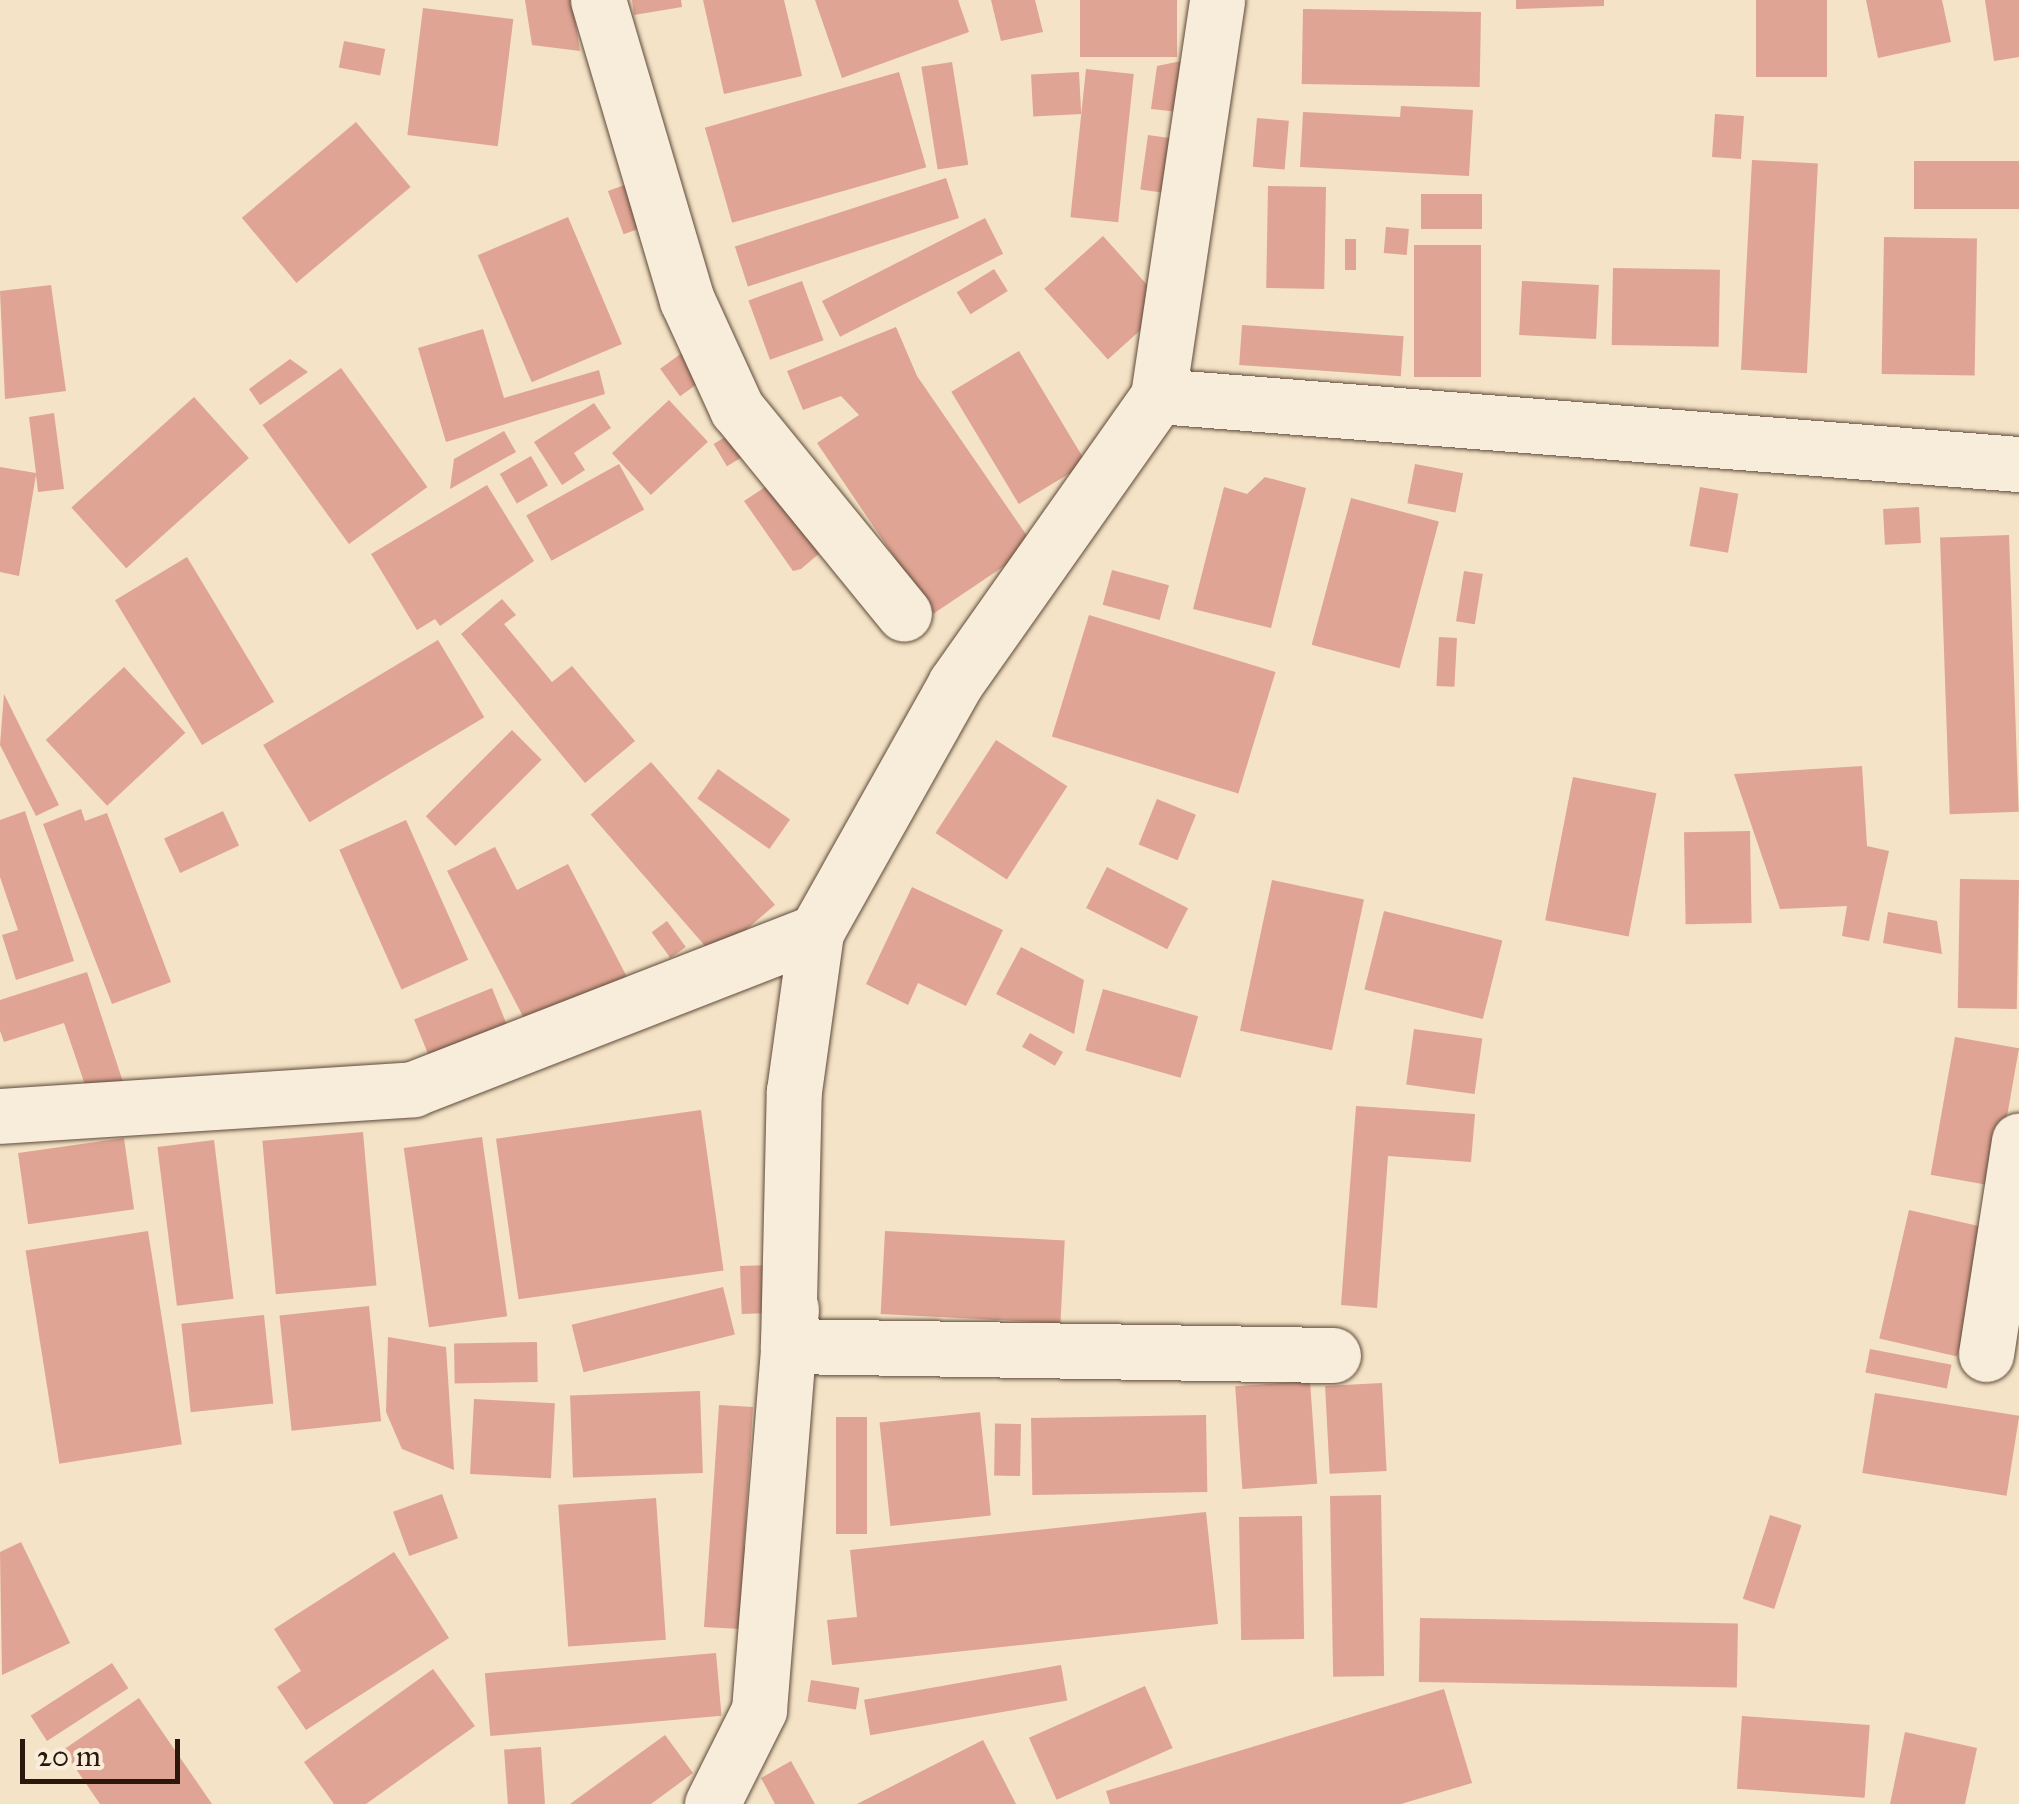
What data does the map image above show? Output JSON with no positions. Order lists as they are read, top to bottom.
{
  "scale_bar": "20 m"
}
